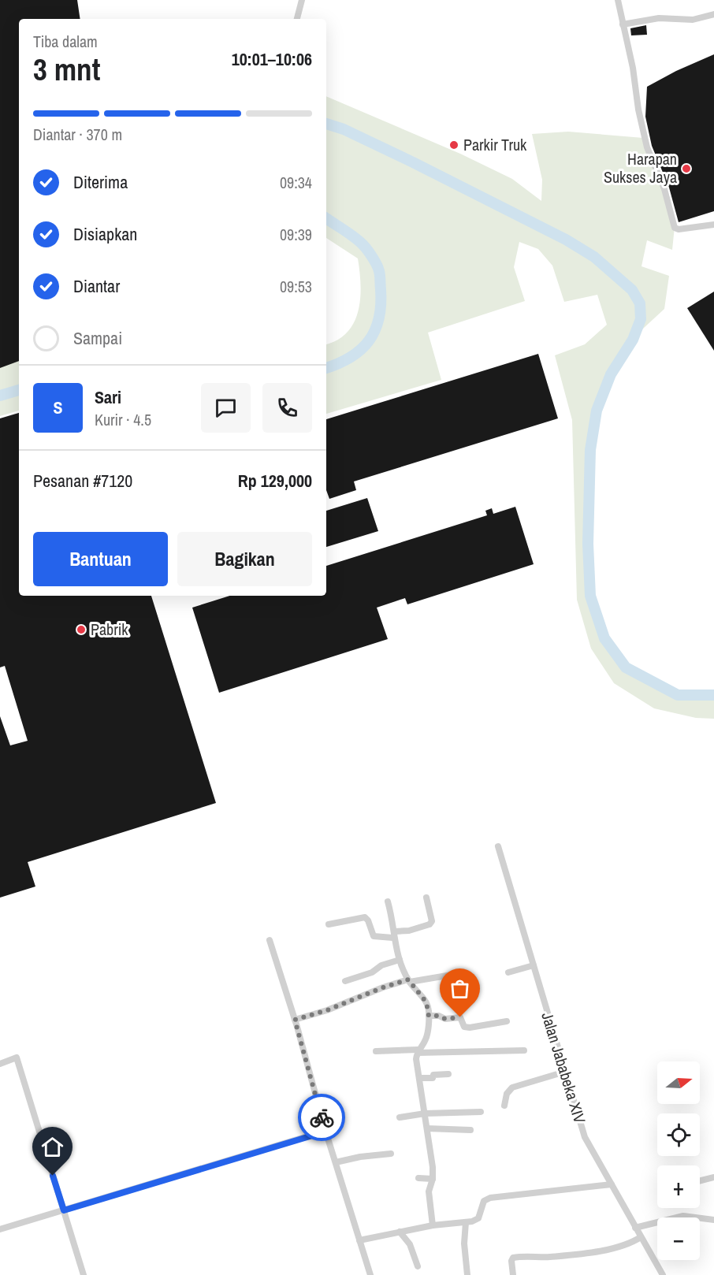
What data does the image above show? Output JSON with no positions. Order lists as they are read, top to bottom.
{
  "streets": {
    "street": ["Jalan Jababeka XIV"]
  },
  "places": ["Parkir Truk", "Harapan Sukses Jaya", "Pabrik"],
  "north": "right",
  "page": {
    "heading": ["3 mnt", "Tiba dalam", "10:01–10:06"],
    "panel": [
      "Sari",
      "Kurir · 4.5",
      "Pesanan #7120",
      "Rp 129,000"
    ],
    "bar": "Diantar · 370 m",
    "list": [
      ["Diterima", "09:34"],
      ["Disiapkan", "09:39"],
      ["Diantar", "09:53"],
      "Sampai"
    ],
    "round": "S",
    "buttons": ["Bantuan", "Bagikan"],
    "map_buttons": ["+", "−"]
  }
}
